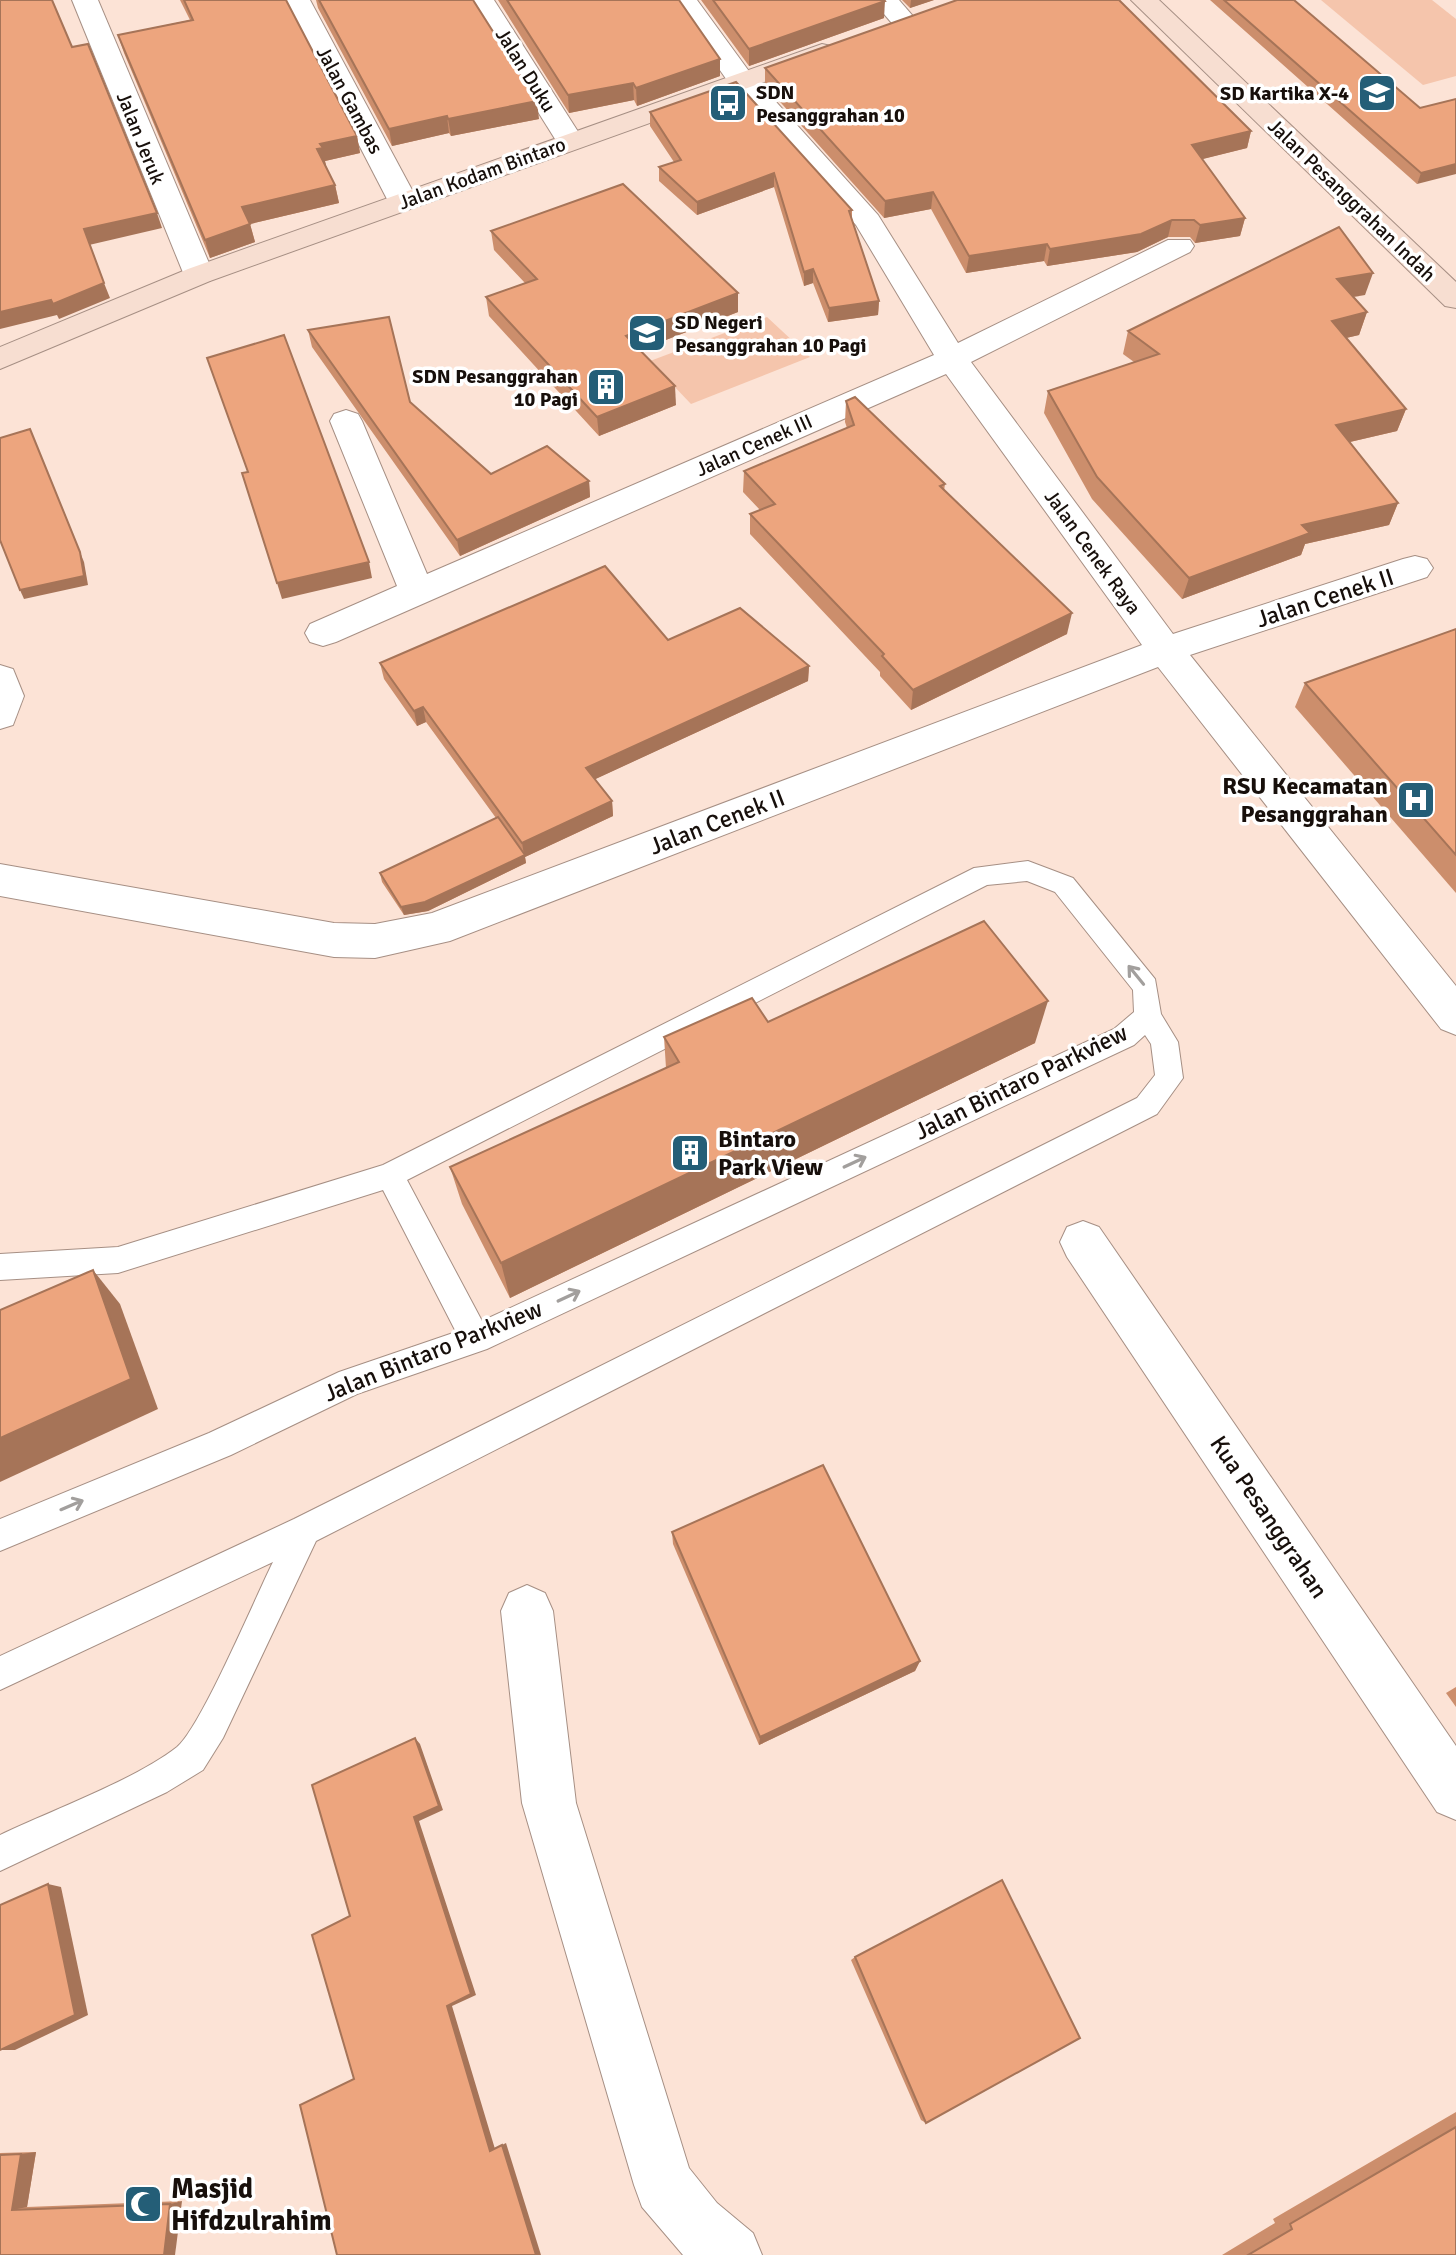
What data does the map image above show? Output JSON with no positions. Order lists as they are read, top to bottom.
{
  "streets": {
    "street": [
      "Jalan Duku",
      "Jalan Gambas",
      "Jalan Jeruk",
      "Jalan Kodam Bintaro",
      "Jalan Pesanggrahan Indah",
      "Jalan Cenek III",
      "Jalan Cenek Raya",
      "Jalan Cenek II",
      "Kua Pesanggrahan"
    ],
    "lane": ["Jalan Bintaro Parkview"]
  },
  "crossings": [
    ["Jalan Duku", "Jalan Kodam Bintaro"],
    ["Jalan Gambas", "Jalan Kodam Bintaro"],
    ["Jalan Jeruk", "Jalan Kodam Bintaro"],
    ["Jalan Kodam Bintaro", "Jalan Cenek Raya"],
    ["Jalan Cenek III", "Jalan Cenek Raya"],
    ["Jalan Cenek Raya", "Jalan Cenek II"]
  ],
  "places": {
    "school or university": ["SD Kartika X-4", "SD Negeri Pesanggrahan 10 Pagi"],
    "bus stop": ["SDN Pesanggrahan 10"],
    "building": ["SDN Pesanggrahan 10 Pagi", "Bintaro Park View"],
    "hospital": ["RSU Kecamatan Pesanggrahan"],
    "mosque": ["Masjid Hifdzulrahim"]
  }
}
